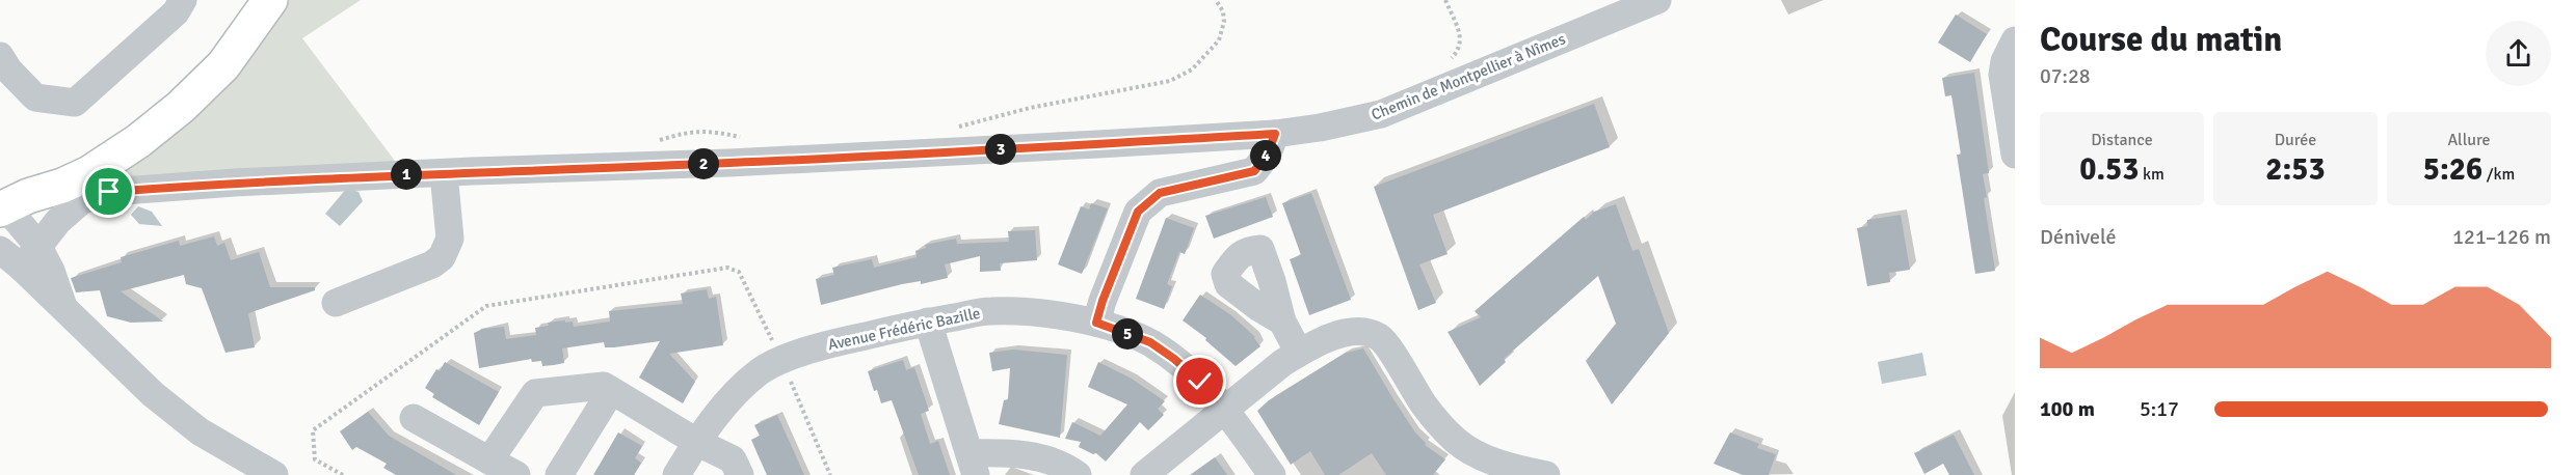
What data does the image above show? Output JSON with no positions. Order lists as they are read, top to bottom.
{
  "streets": {
    "street": ["Chemin de Montpellier à Nîmes", "Avenue Frédéric Bazille"]
  },
  "page": {
    "heading": ["Course du matin", "07:28"],
    "stats": [
      ["Distance", "0.53 km"],
      ["Durée", "2:53"],
      ["Allure", "5:26 /km"]
    ],
    "pins": [
      "3",
      "4",
      "2",
      "1",
      "5"
    ],
    "chart": ["Dénivelé", "121–126 m"],
    "list": [
      {
        "name": "100 m",
        "note": "5:17"
      }
    ]
  }
}
